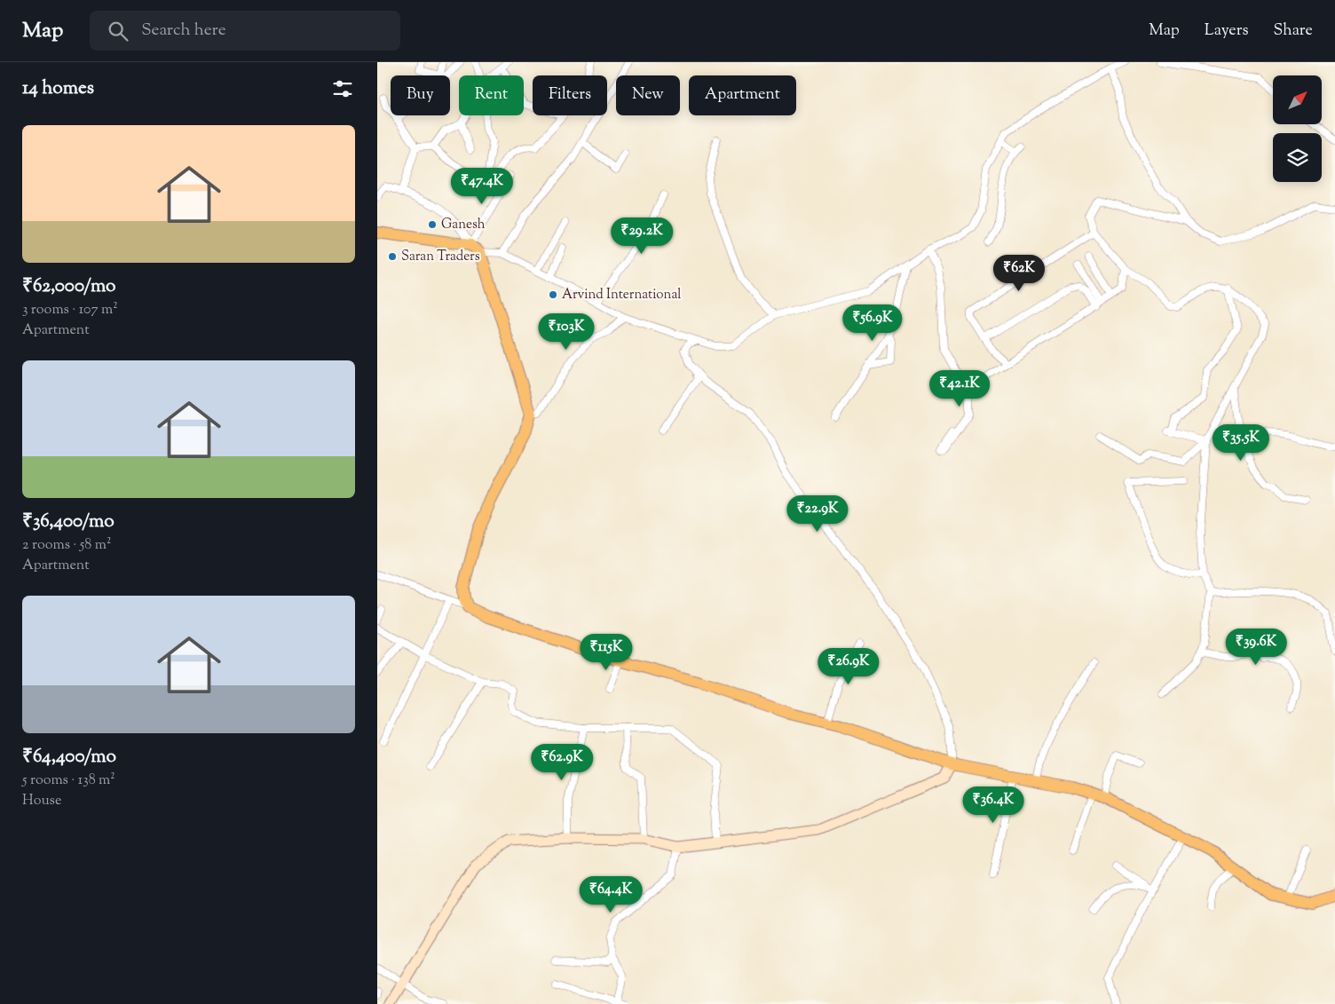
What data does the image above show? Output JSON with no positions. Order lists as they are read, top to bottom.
{
  "places": ["Ganesh", "Saran Traders", "Arvind International"],
  "north": "top right",
  "page": {
    "header": "Map",
    "search": "Search here",
    "nav": ["Map", "Layers", "Share"],
    "heading": "14 homes",
    "chip": [
      "Buy",
      "Rent",
      "Filters",
      "New",
      "Apartment"
    ],
    "list": [
      {
        "name": "₹62,000/mo",
        "note": "3 rooms · 107 m² · Apartment"
      },
      {
        "name": "₹36,400/mo",
        "note": "2 rooms · 58 m² · Apartment"
      },
      {
        "name": "₹64,400/mo",
        "note": "5 rooms · 138 m² · House"
      }
    ],
    "price": [
      "₹47.4K",
      "₹29.2K",
      "₹62K",
      "₹56.9K",
      "₹103K",
      "₹42.1K",
      "₹35.5K",
      "₹22.9K",
      "₹39.6K",
      "₹115K",
      "₹26.9K",
      "₹62.9K",
      "₹36.4K",
      "₹64.4K"
    ]
  }
}
